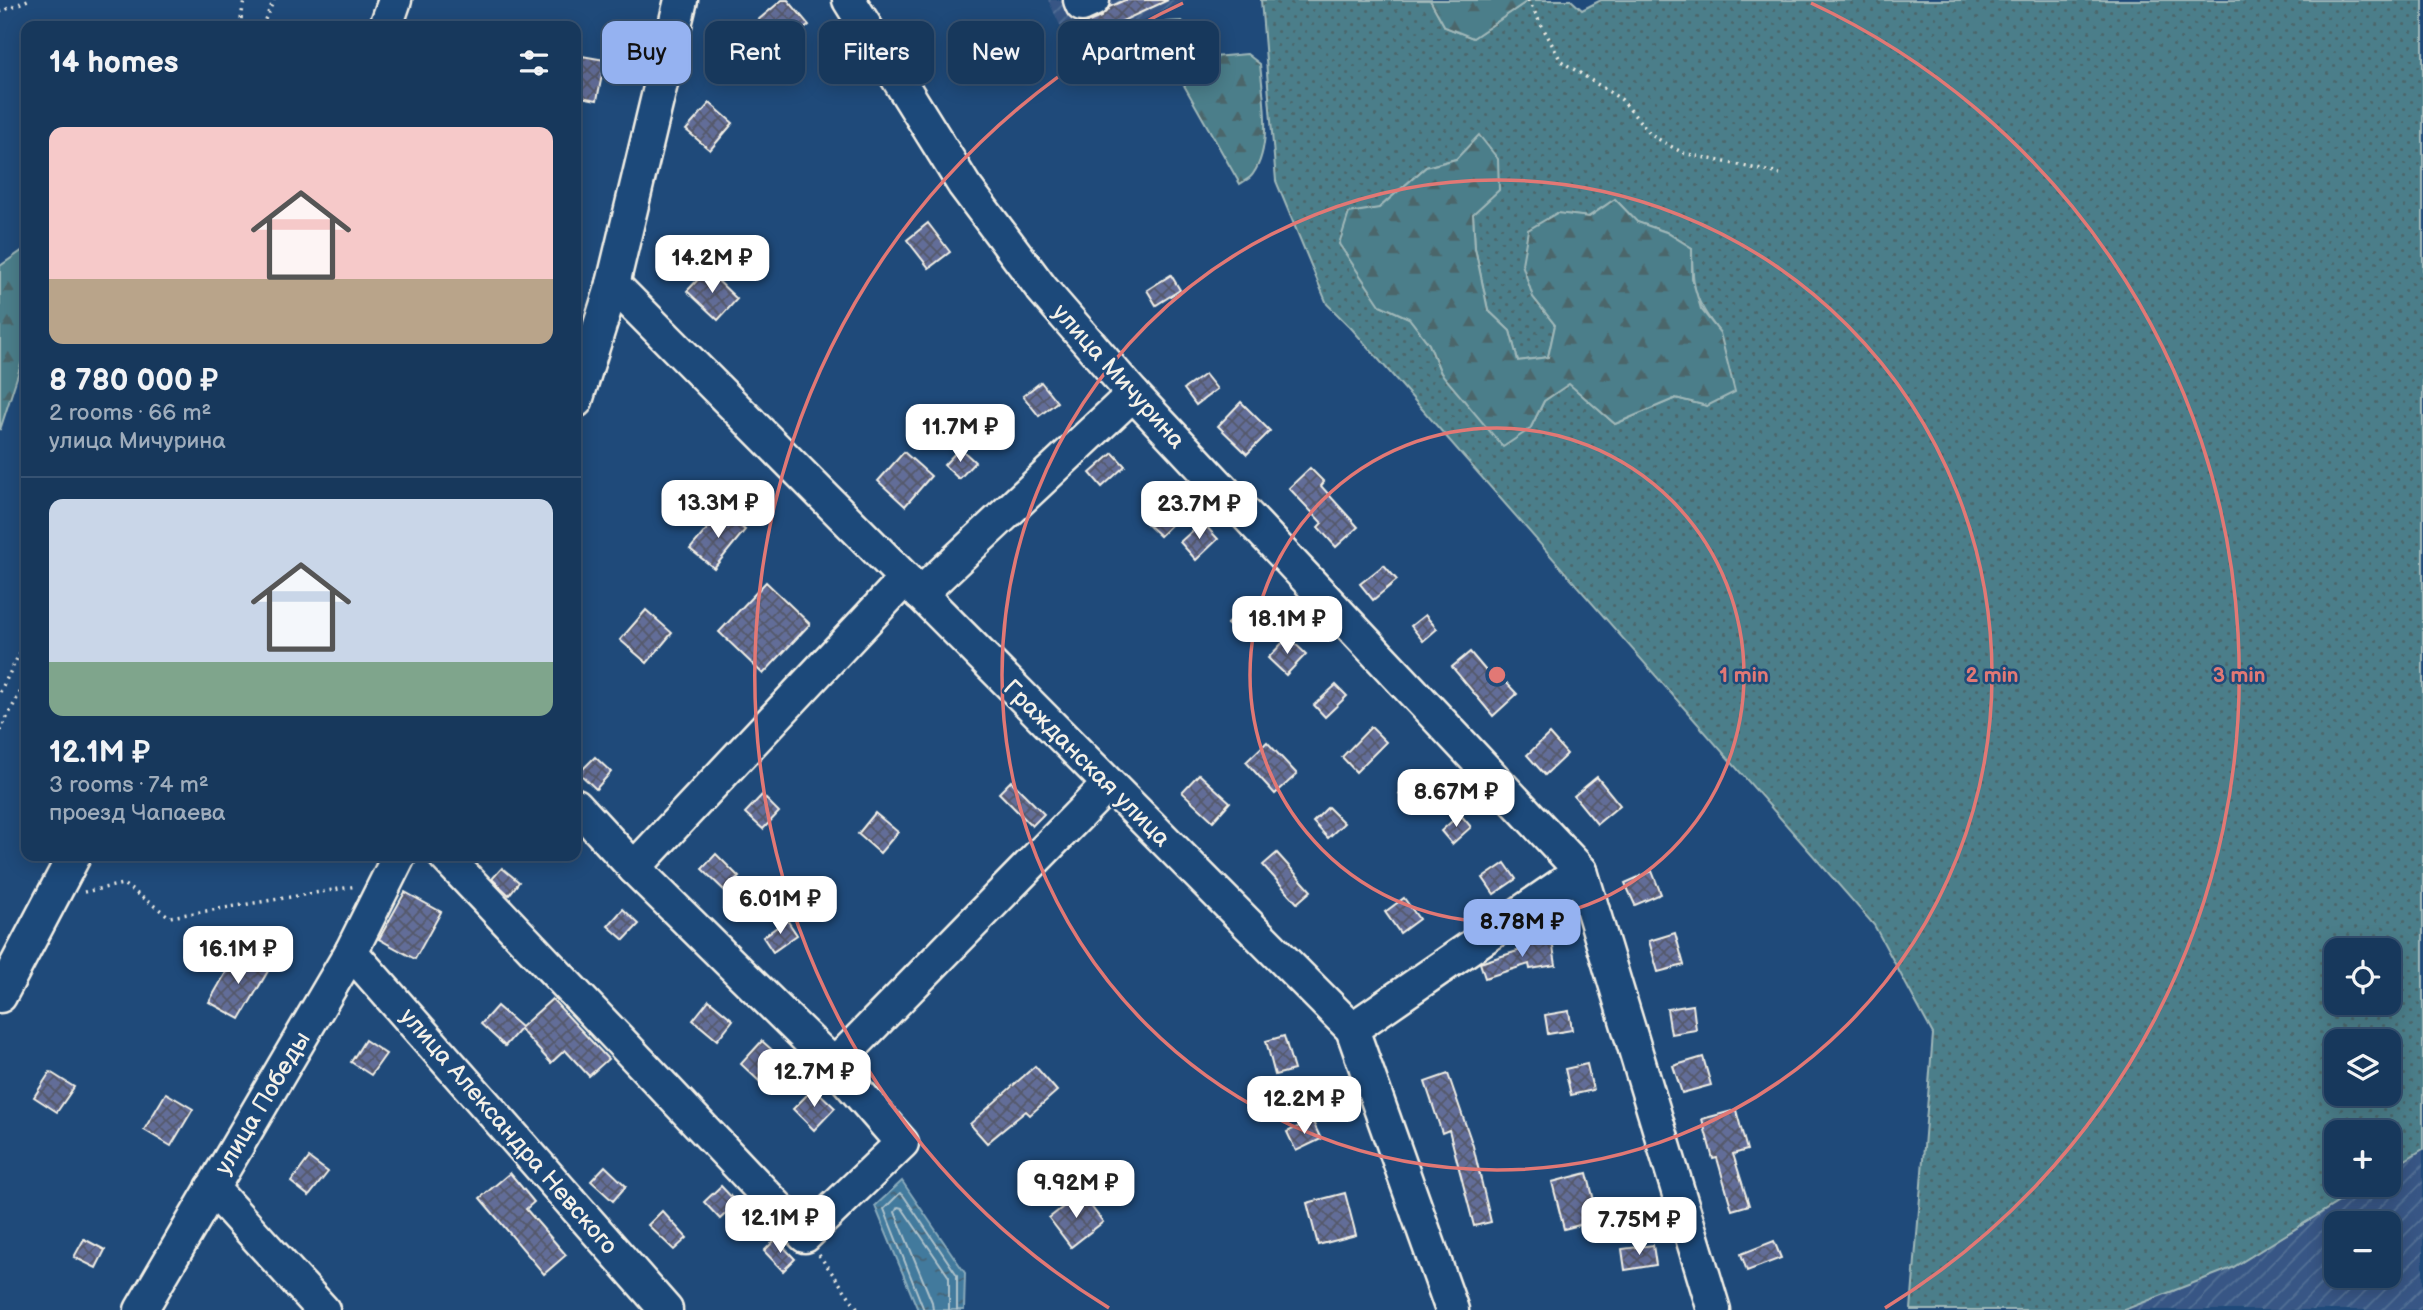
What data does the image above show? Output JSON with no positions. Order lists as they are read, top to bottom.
{
  "streets": {
    "street": [
      "улица Мичурина",
      "Гражданская улица",
      "улица Победы",
      "улица Александра Невского"
    ]
  },
  "crossings": [
    ["улица Победы", "улица Александра Невского"]
  ],
  "page": {
    "chip": [
      "Buy",
      "Rent",
      "Filters",
      "New",
      "Apartment"
    ],
    "heading": "14 homes",
    "list": [
      {
        "name": "8 780 000 ₽",
        "note": "2 rooms · 66 m² · улица Мичурина"
      },
      {
        "name": "12.1M ₽",
        "note": "3 rooms · 74 m² · проезд Чапаева"
      }
    ],
    "price": [
      "14.2M ₽",
      "11.7M ₽",
      "13.3M ₽",
      "23.7M ₽",
      "18.1M ₽",
      "8.67M ₽",
      "6.01M ₽",
      "8.78M ₽",
      "16.1M ₽",
      "12.7M ₽",
      "12.2M ₽",
      "9.92M ₽",
      "12.1M ₽",
      "7.75M ₽"
    ],
    "map_buttons": ["+", "−"]
  },
  "rings": ["1 min", "2 min", "3 min"]
}
